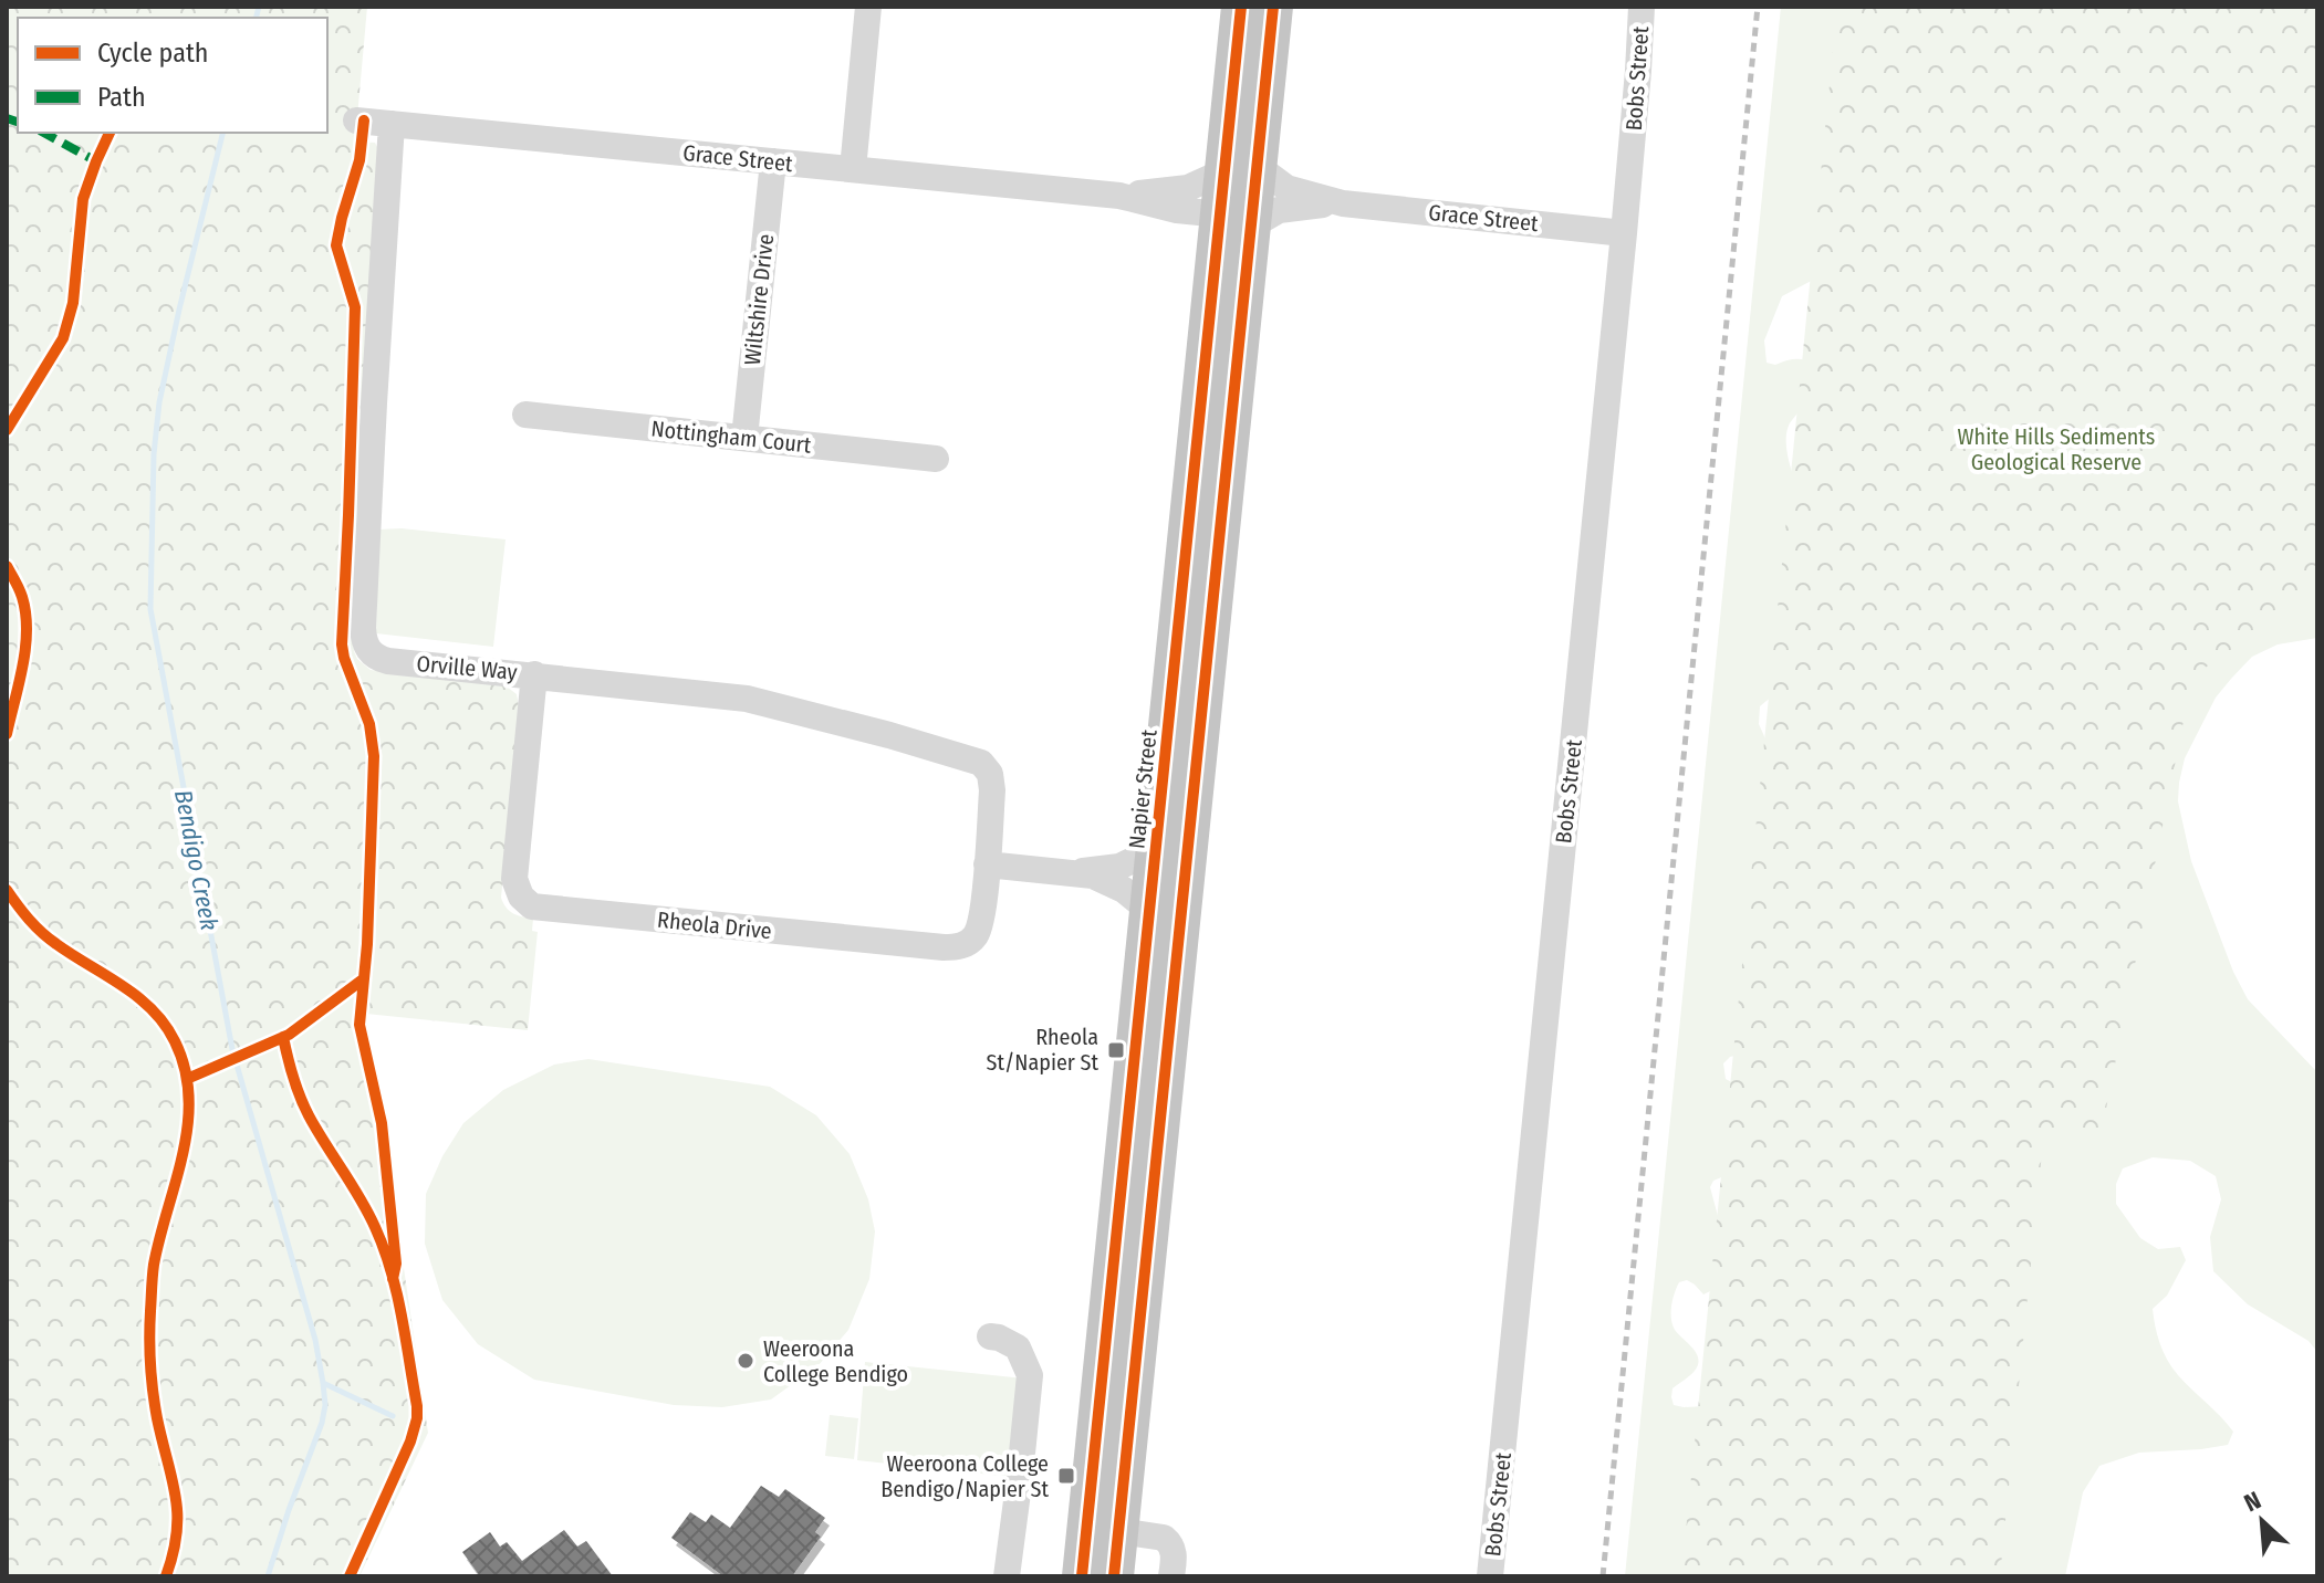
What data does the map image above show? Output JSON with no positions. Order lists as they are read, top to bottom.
{
  "streets": {
    "highway": ["Napier Street"],
    "street": [
      "Bobs Street",
      "Grace Street",
      "Wiltshire Drive",
      "Nottingham Court",
      "Orville Way",
      "Rheola Drive"
    ]
  },
  "crossings": [
    ["Bobs Street", "Grace Street"],
    ["Grace Street", "Wiltshire Drive"],
    ["Grace Street", "Orville Way"],
    ["Grace Street", "Napier Street"],
    ["Wiltshire Drive", "Nottingham Court"],
    ["Orville Way", "Rheola Drive"]
  ],
  "water": ["Bendigo Creek"],
  "parks": ["White Hills Sediments Geological Reserve"],
  "places": {
    "transit": ["Rheola St/Napier St", "Weeroona College Bendigo/Napier St"],
    "other": ["Weeroona College Bendigo"]
  },
  "legend": ["Cycle path", "Path"],
  "north": "top left"
}
